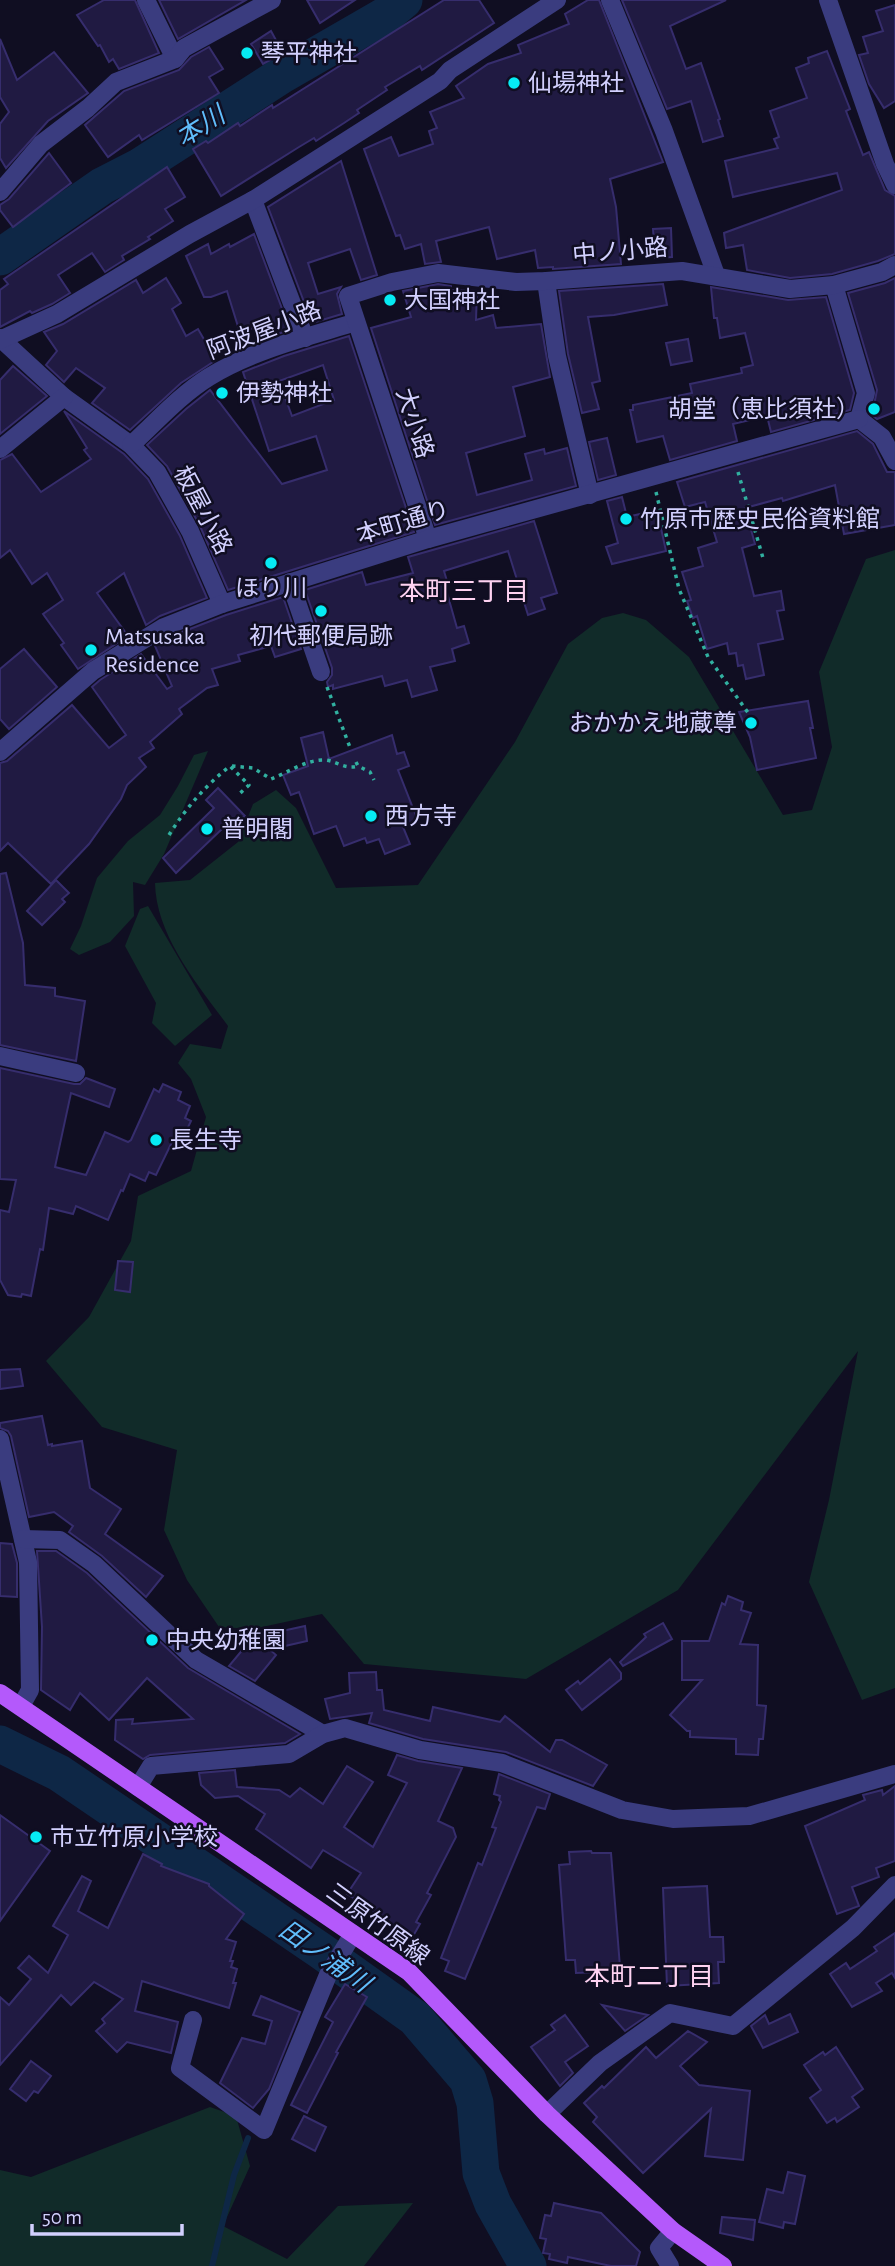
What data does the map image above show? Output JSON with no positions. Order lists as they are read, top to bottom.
{
  "streets": {
    "main road": ["三原竹原線"],
    "street": [
      "中ノ小路",
      "阿波屋小路",
      "大小路",
      "板屋小路",
      "本町通り"
    ]
  },
  "crossings": [
    ["中ノ小路", "大小路"],
    ["阿波屋小路", "大小路"],
    ["阿波屋小路", "板屋小路"],
    ["大小路", "本町通り"],
    ["板屋小路", "本町通り"]
  ],
  "districts": ["本町三丁目", "本町二丁目"],
  "water": ["本川", "田ノ浦川"],
  "places": [
    "琴平神社",
    "仙場神社",
    "大国神社",
    "伊勢神社",
    "胡堂（恵比須社）",
    "竹原市歴史民俗資料館",
    "ほり川",
    "初代郵便局跡",
    "Matsusaka Residence",
    "おかかえ地蔵尊",
    "西方寺",
    "普明閣",
    "長生寺",
    "中央幼稚園",
    "市立竹原小学校"
  ],
  "scale_bar": "50 m"
}
